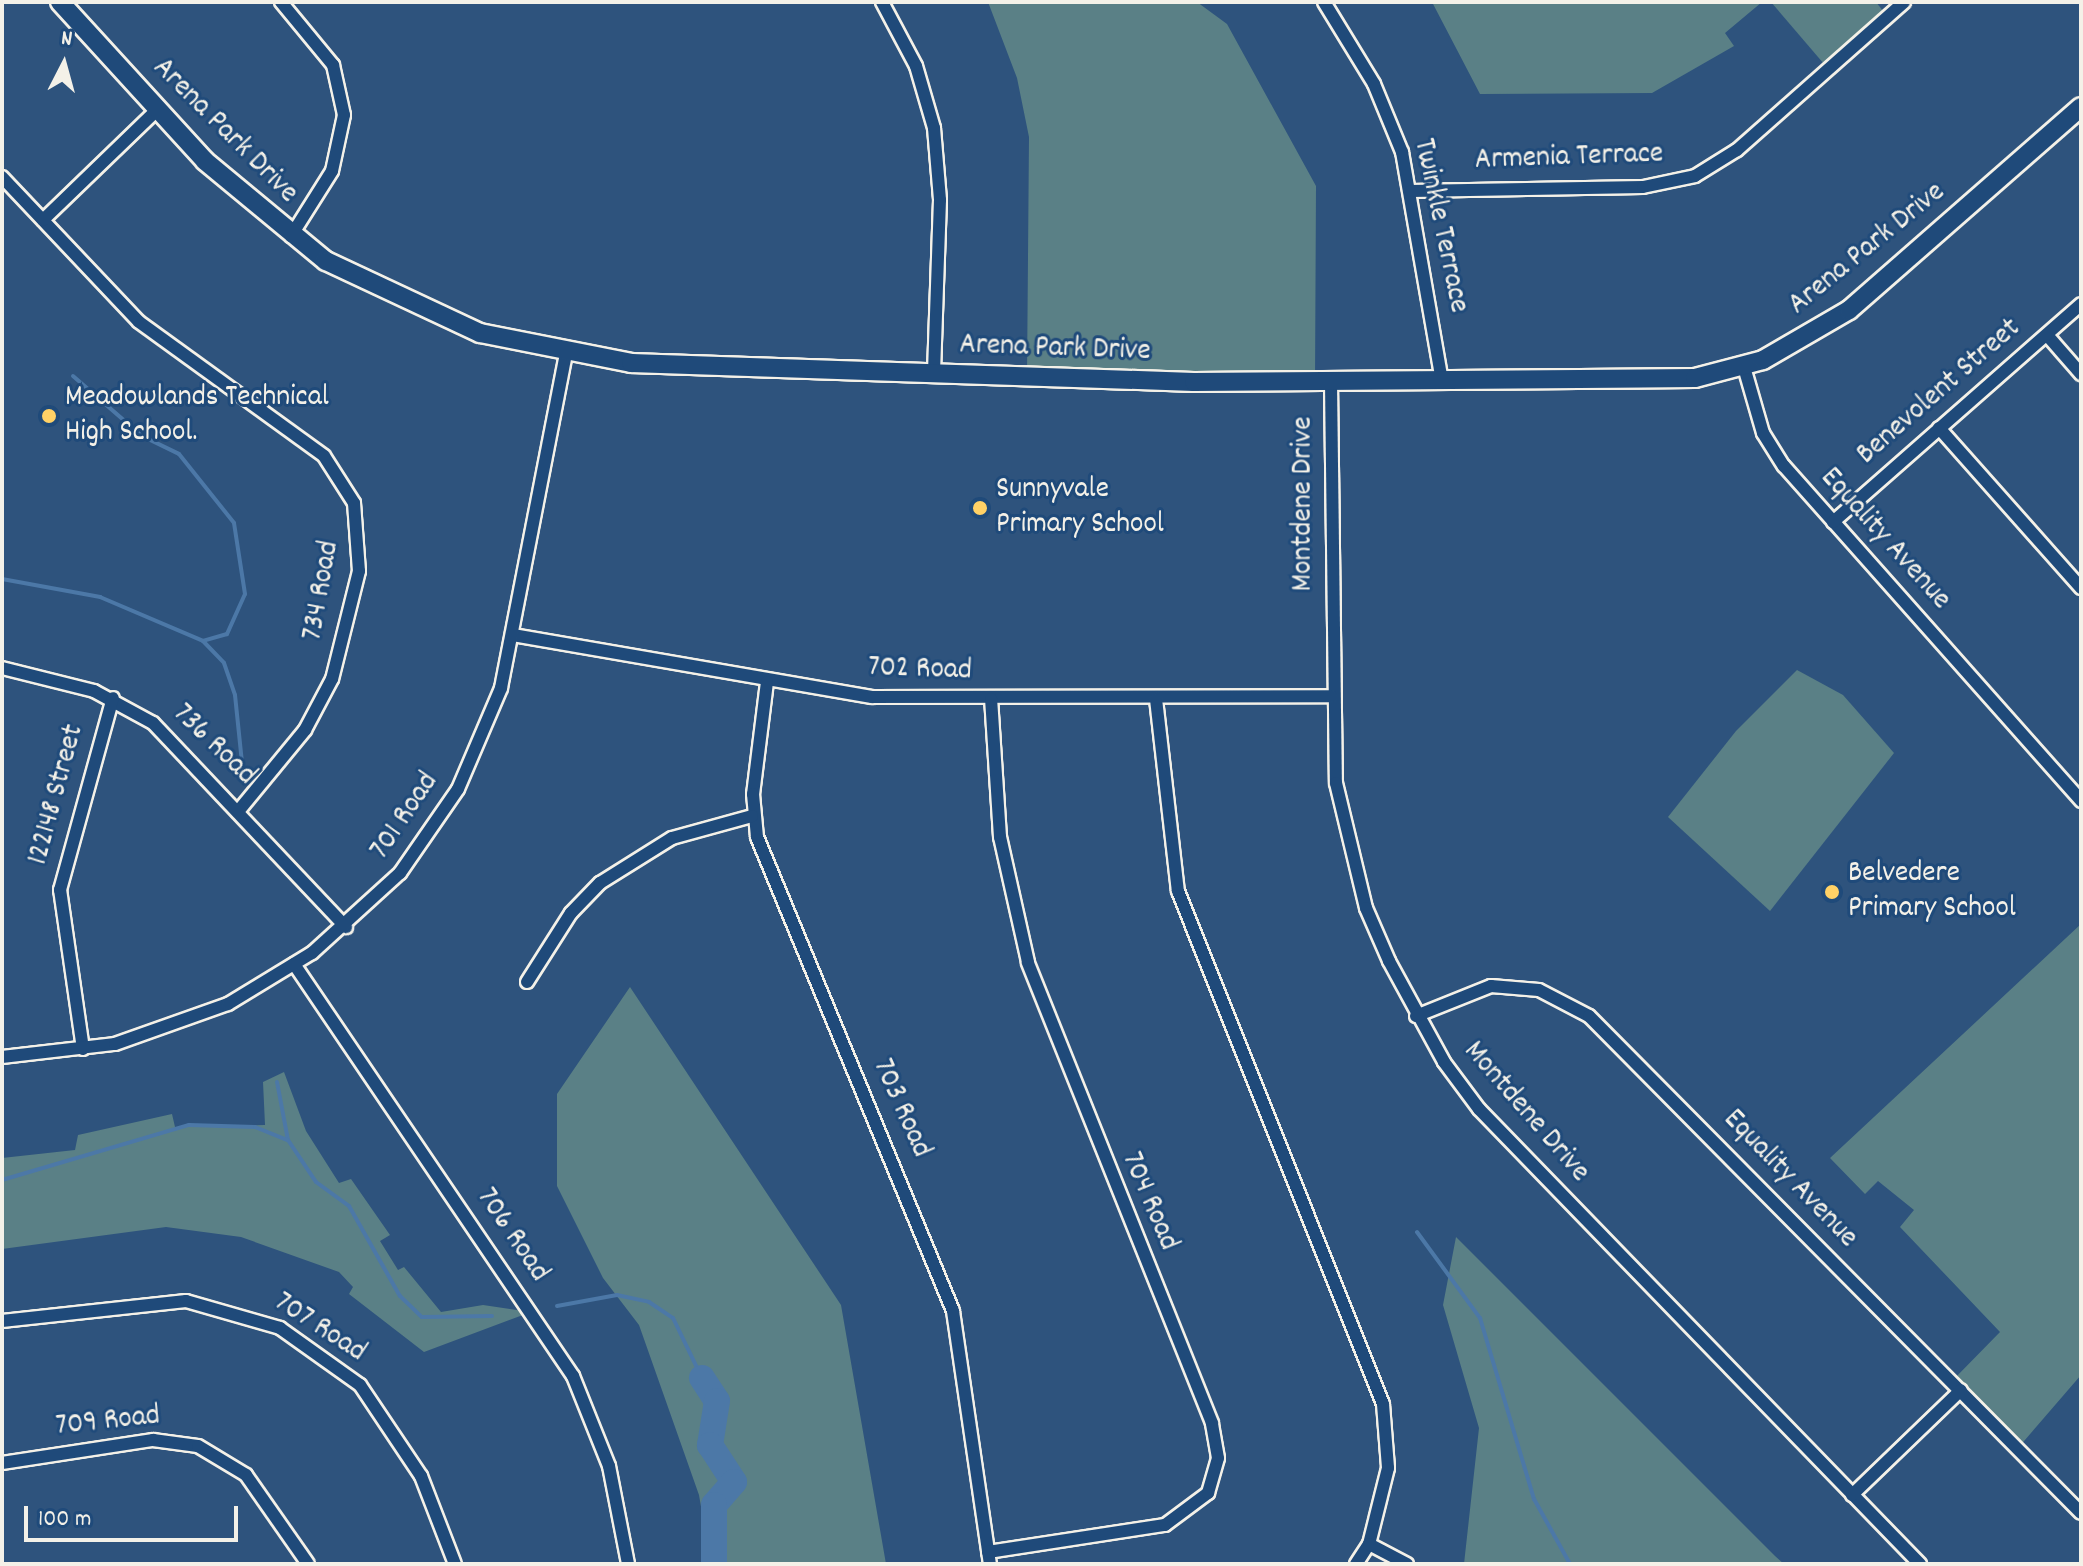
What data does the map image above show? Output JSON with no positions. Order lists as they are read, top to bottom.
{
  "streets": {
    "street": [
      "Arena Park Drive",
      "Armenia Terrace",
      "Twinkle Terrace",
      "Benevolent Street",
      "Montdene Drive",
      "Equality Avenue",
      "734 Road",
      "702 Road",
      "736 Road",
      "122148 Street",
      "701 Road",
      "703 Road",
      "704 Road",
      "706 Road",
      "707 Road",
      "709 Road"
    ]
  },
  "crossings": [
    ["Arena Park Drive", "Twinkle Terrace"],
    ["Arena Park Drive", "Montdene Drive"],
    ["Arena Park Drive", "Equality Avenue"],
    ["Arena Park Drive", "701 Road"],
    ["Armenia Terrace", "Twinkle Terrace"],
    ["Benevolent Street", "Equality Avenue"],
    ["Montdene Drive", "Equality Avenue"],
    ["Montdene Drive", "702 Road"],
    ["734 Road", "736 Road"],
    ["702 Road", "701 Road"],
    ["702 Road", "703 Road"],
    ["702 Road", "704 Road"],
    ["736 Road", "122148 Street"],
    ["736 Road", "701 Road"],
    ["122148 Street", "701 Road"],
    ["701 Road", "706 Road"],
    ["703 Road", "704 Road"]
  ],
  "places": ["Meadowlands Technical High School.", "Sunnyvale Primary School", "Belvedere Primary School"],
  "scale_bar": "100 m",
  "north": "top"
}
